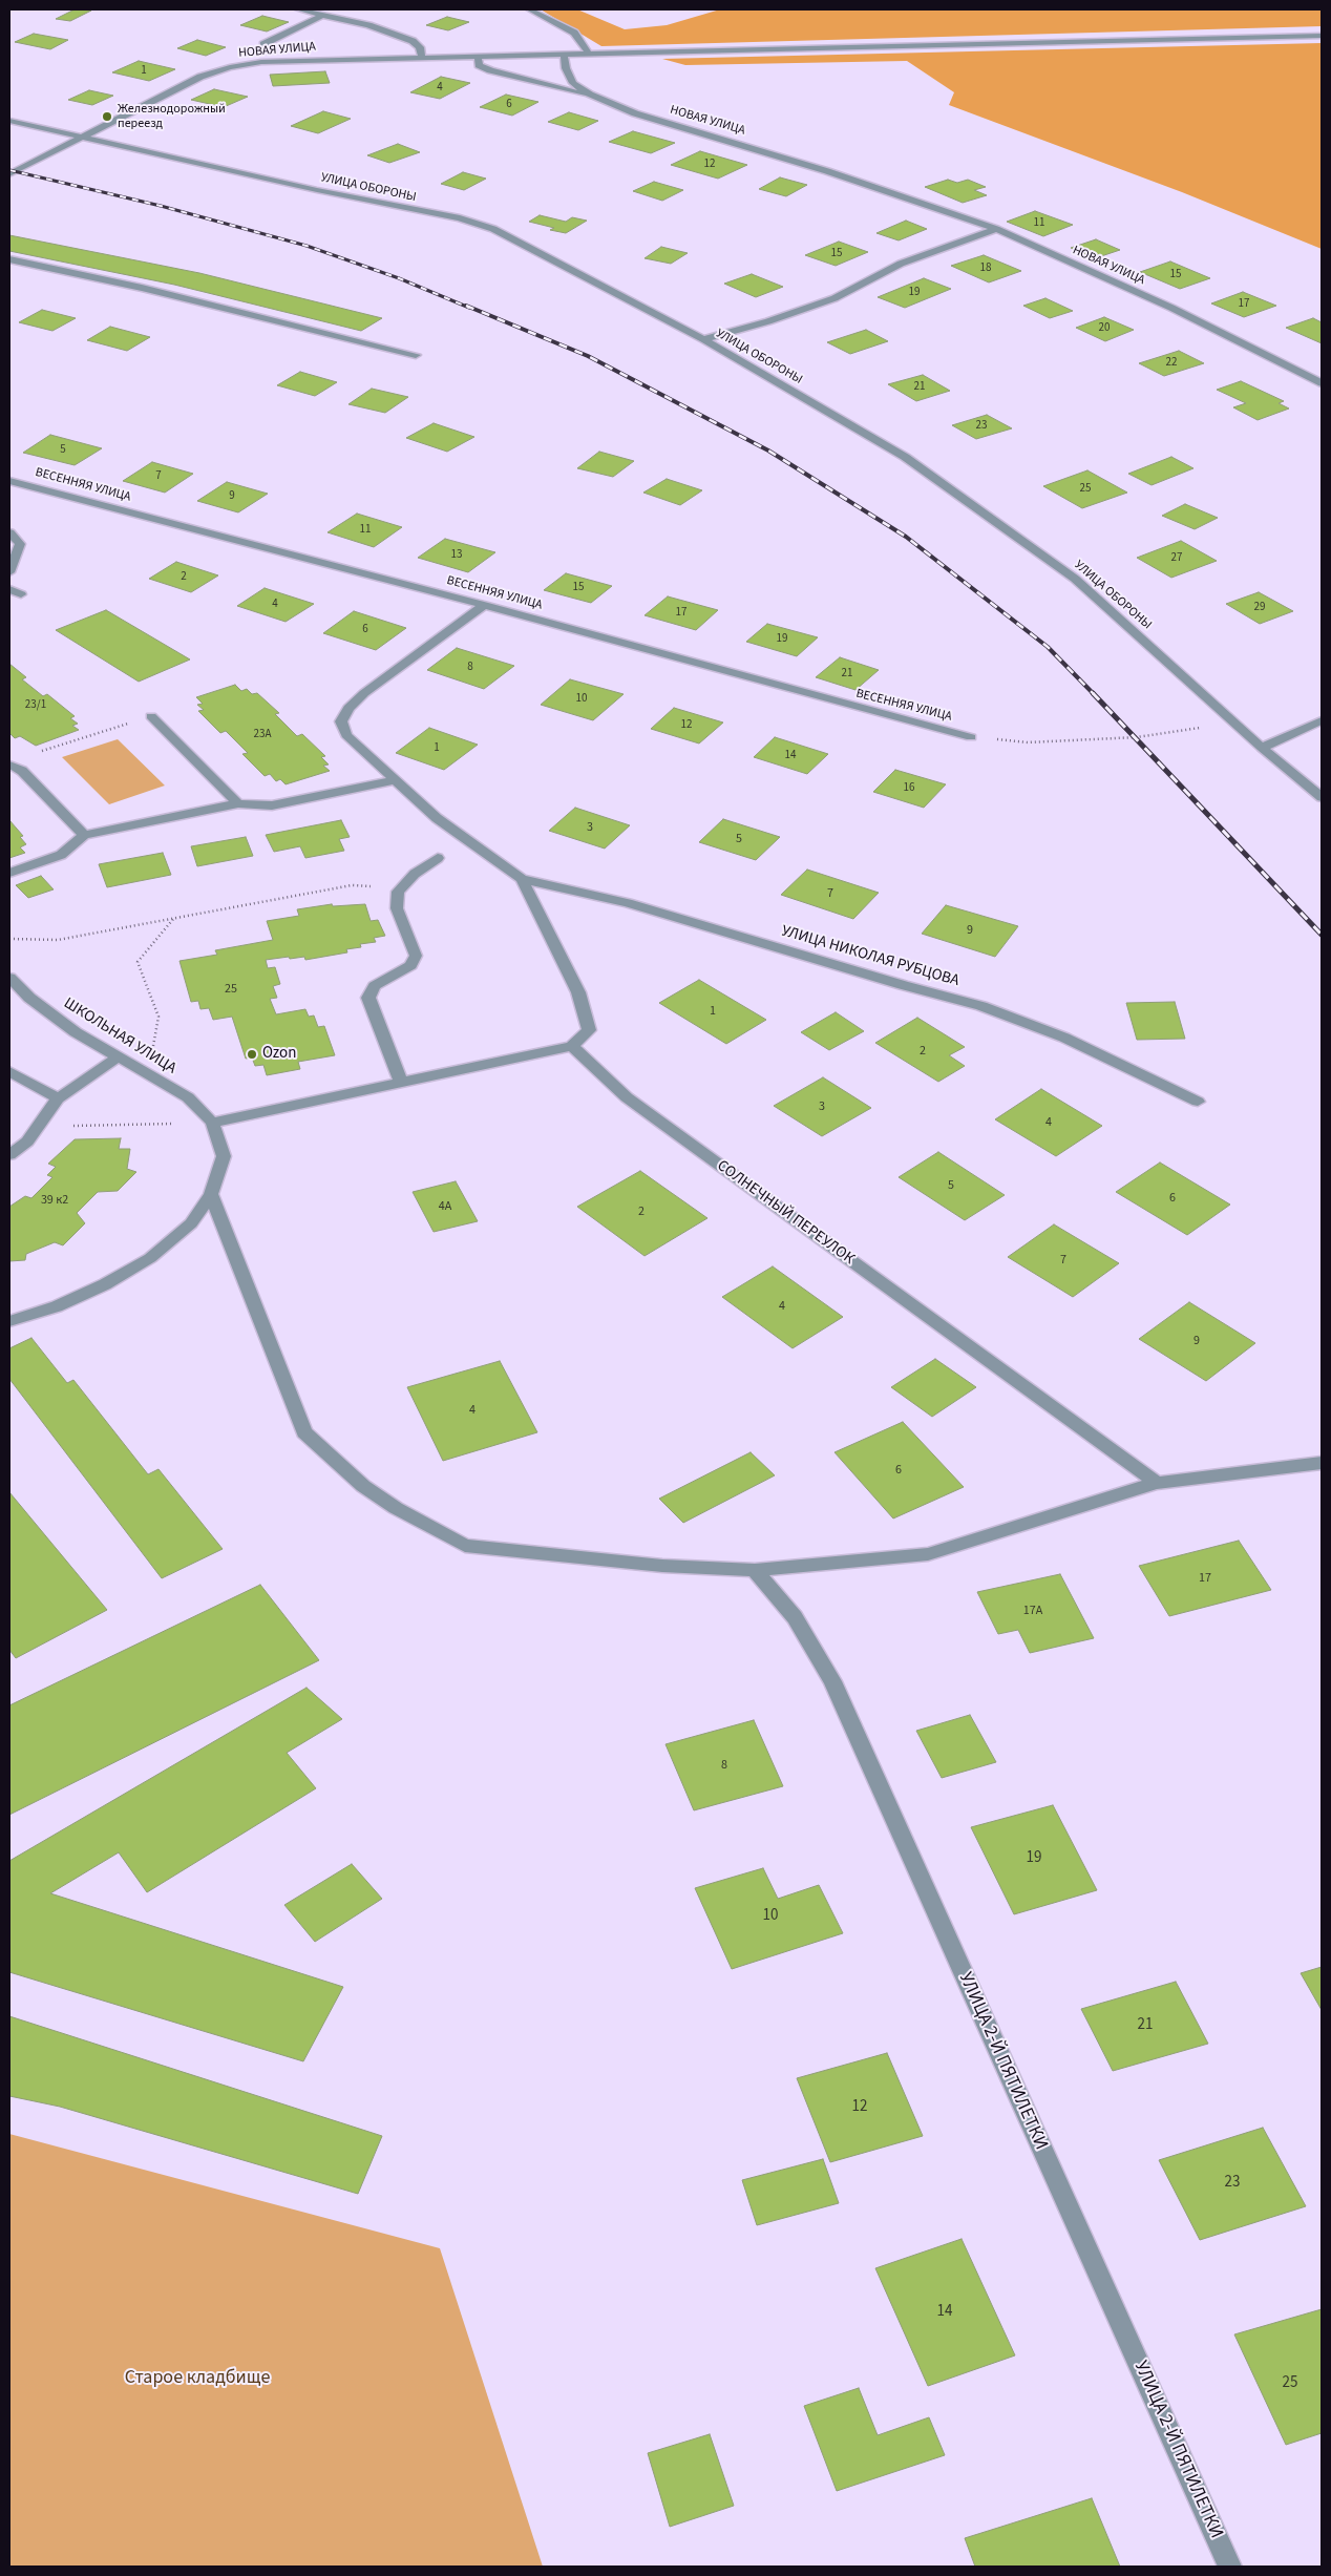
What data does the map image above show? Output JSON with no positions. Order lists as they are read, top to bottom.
{
  "streets": {
    "street": [
      "НОВАЯ УЛИЦА",
      "УЛИЦА ОБОРОНЫ",
      "ВЕСЕННЯЯ УЛИЦА",
      "УЛИЦА НИКОЛАЯ РУБЦОВА",
      "ШКОЛЬНАЯ УЛИЦА",
      "СОЛНЕЧНЫЙ ПЕРЕУЛОК",
      "УЛИЦА 2-Й ПЯТИЛЕТКИ"
    ]
  },
  "crossings": [
    ["НОВАЯ УЛИЦА", "УЛИЦА ОБОРОНЫ"]
  ],
  "parks": ["Старое кладбище"],
  "places": ["Железнодорожный переезд", "Ozon"],
  "house_numbers": [
    "1",
    "4",
    "6",
    "12",
    "11",
    "15",
    "18",
    "15",
    "19",
    "17",
    "20",
    "22",
    "21",
    "23",
    "5",
    "7",
    "25",
    "9",
    "11",
    "13",
    "27",
    "2",
    "15",
    "4",
    "29",
    "17",
    "6",
    "19",
    "8",
    "21",
    "10",
    "23/1",
    "12",
    "23А",
    "1",
    "14",
    "16",
    "3",
    "5",
    "7",
    "9",
    "25",
    "1",
    "2",
    "3",
    "4",
    "5",
    "6",
    "39 к2",
    "4А",
    "2",
    "7",
    "4",
    "9",
    "4",
    "6",
    "17",
    "17А",
    "8",
    "19",
    "10",
    "21",
    "12",
    "23",
    "14",
    "25"
  ]
}
